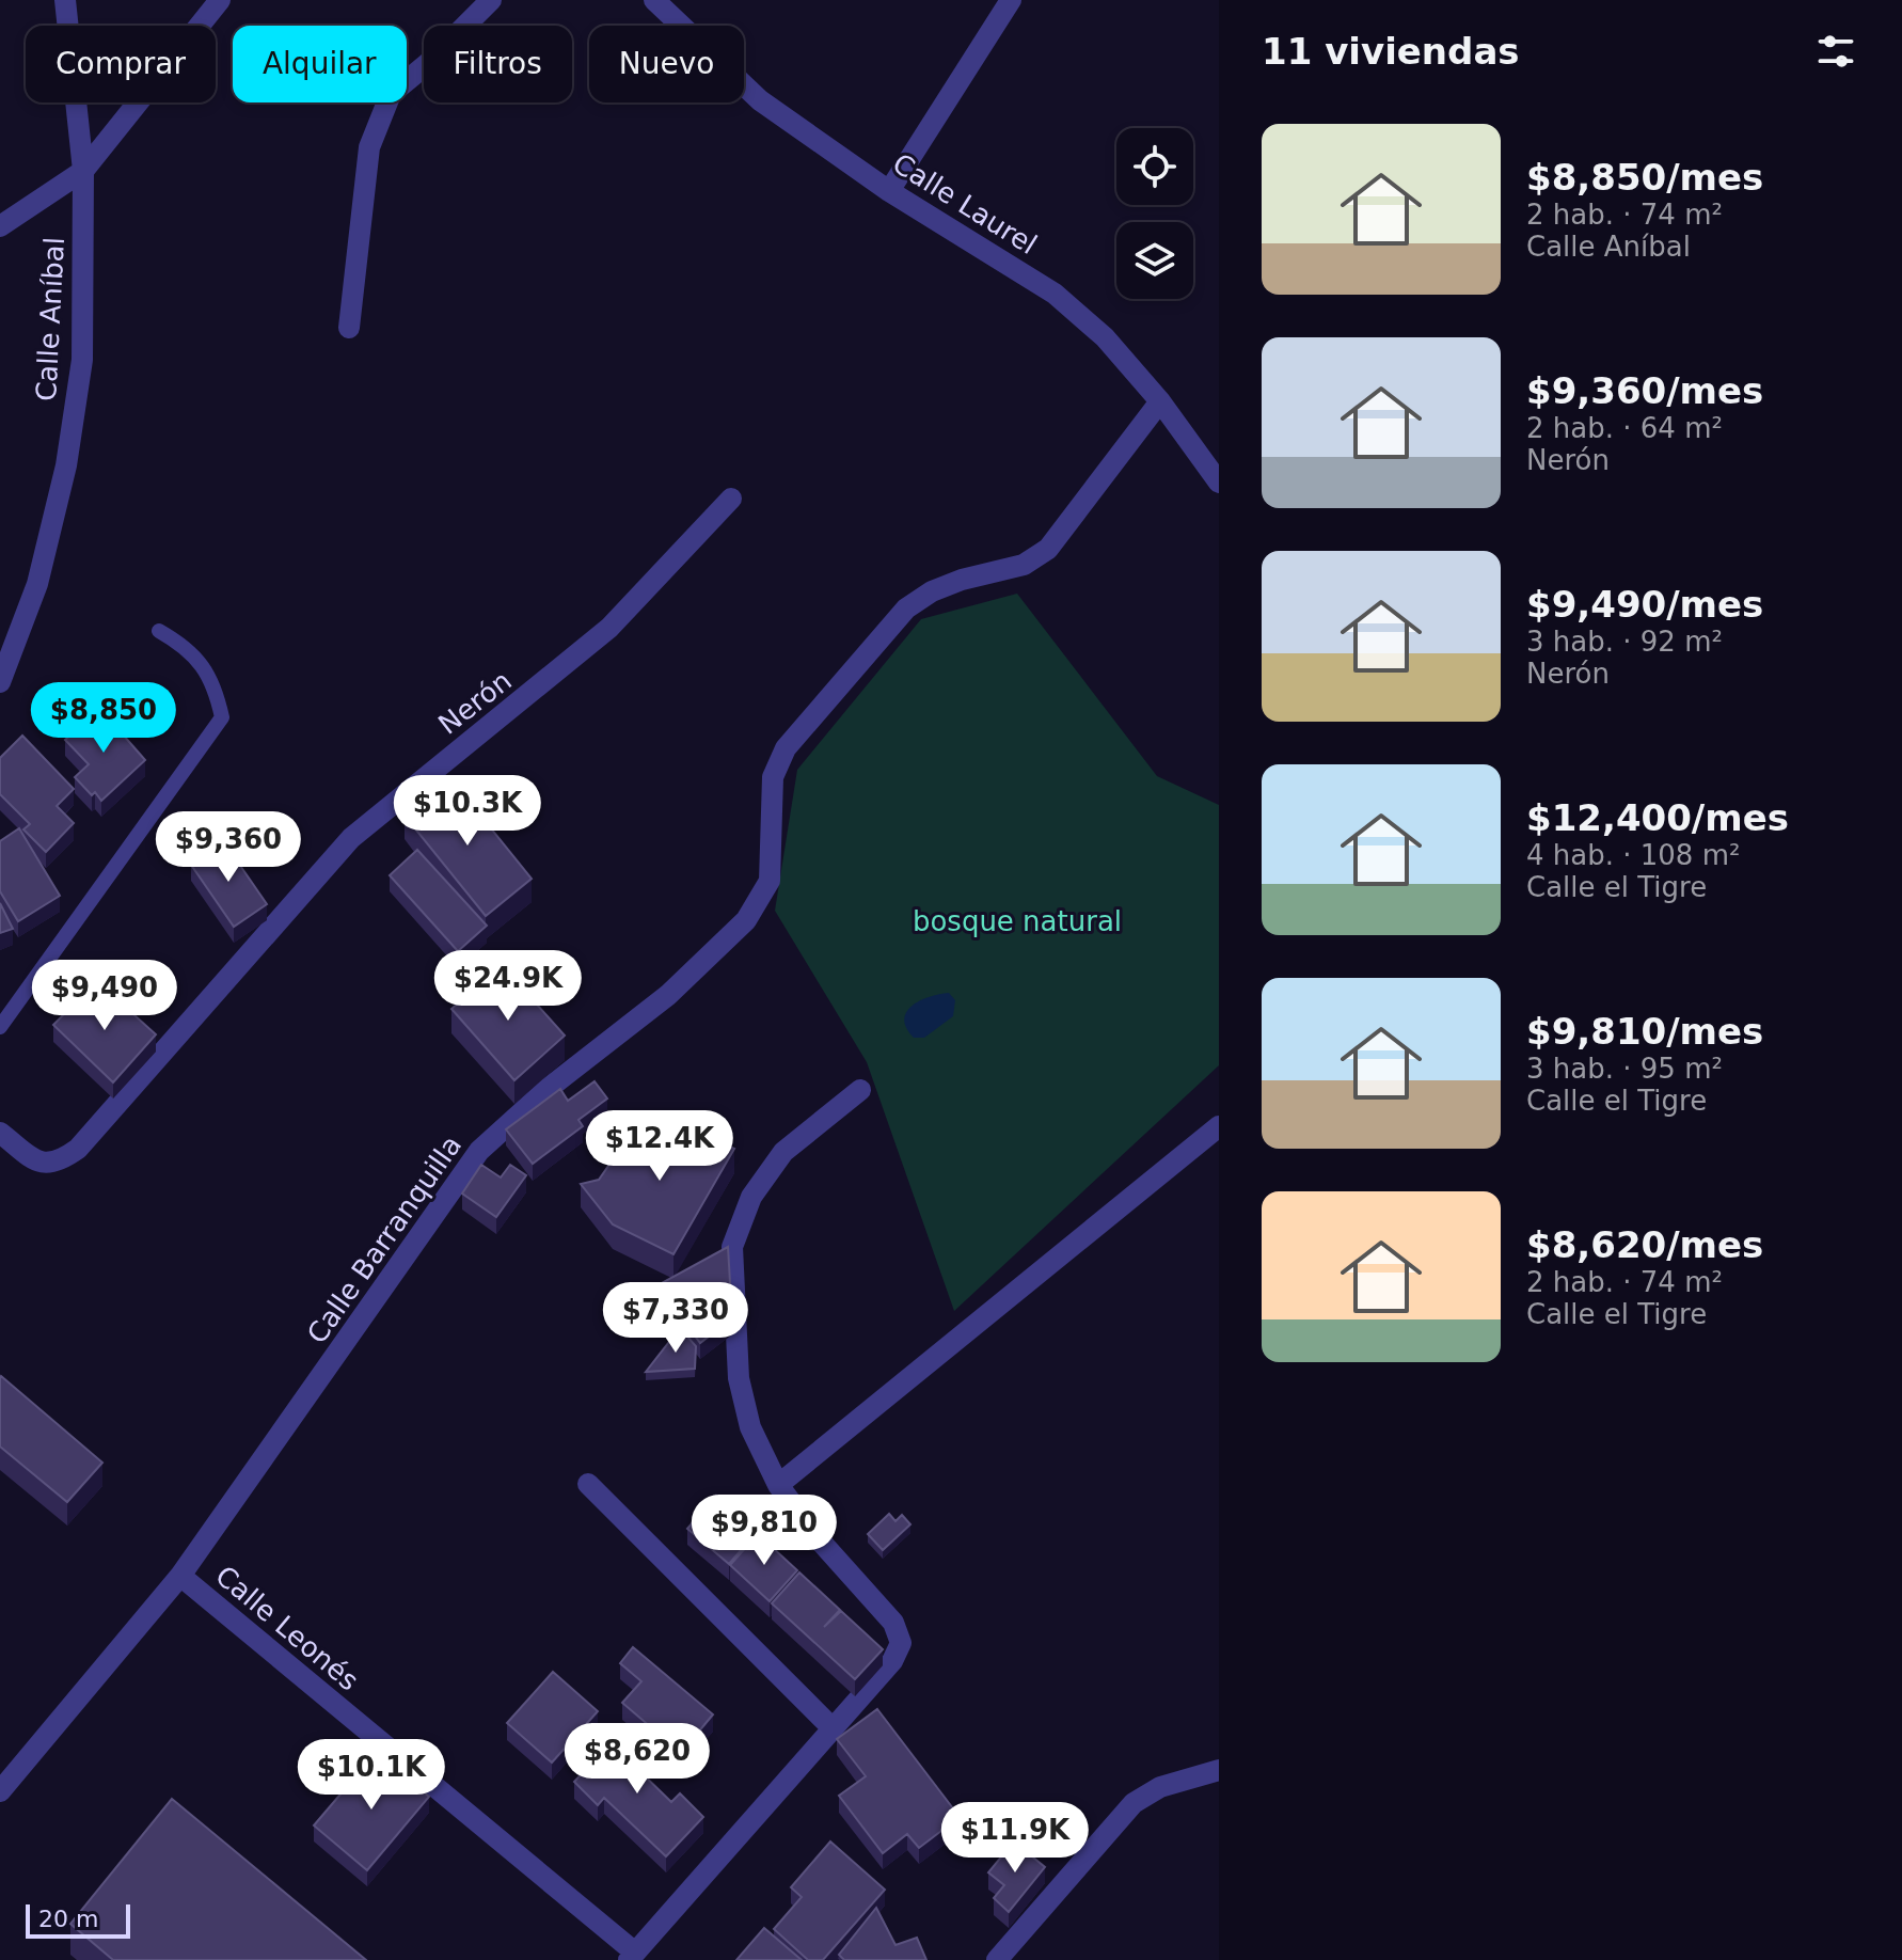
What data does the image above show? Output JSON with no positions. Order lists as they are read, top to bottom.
{
  "streets": {
    "street": [
      "Calle Laurel",
      "Calle Aníbal",
      "Nerón",
      "Calle Barranquilla",
      "Calle Leonés"
    ]
  },
  "crossings": [
    ["Calle Laurel", "Calle Barranquilla"],
    ["Calle Barranquilla", "Calle Leonés"]
  ],
  "parks": ["bosque natural"],
  "scale_bar": "20 m",
  "page": {
    "heading": "11 viviendas",
    "chip": [
      "Comprar",
      "Alquilar",
      "Filtros",
      "Nuevo"
    ],
    "list": [
      {
        "name": "$8,850/mes",
        "note": "2 hab. · 74 m² · Calle Aníbal"
      },
      {
        "name": "$9,360/mes",
        "note": "2 hab. · 64 m² · Nerón"
      },
      {
        "name": "$9,490/mes",
        "note": "3 hab. · 92 m² · Nerón"
      },
      {
        "name": "$12,400/mes",
        "note": "4 hab. · 108 m² · Calle el Tigre"
      },
      {
        "name": "$9,810/mes",
        "note": "3 hab. · 95 m² · Calle el Tigre"
      },
      {
        "name": "$8,620/mes",
        "note": "2 hab. · 74 m² · Calle el Tigre"
      }
    ],
    "price": [
      "$8,850",
      "$10.3K",
      "$9,360",
      "$24.9K",
      "$9,490",
      "$12.4K",
      "$7,330",
      "$9,810",
      "$8,620",
      "$10.1K",
      "$11.9K"
    ],
    "scale": "20 m"
  }
}
